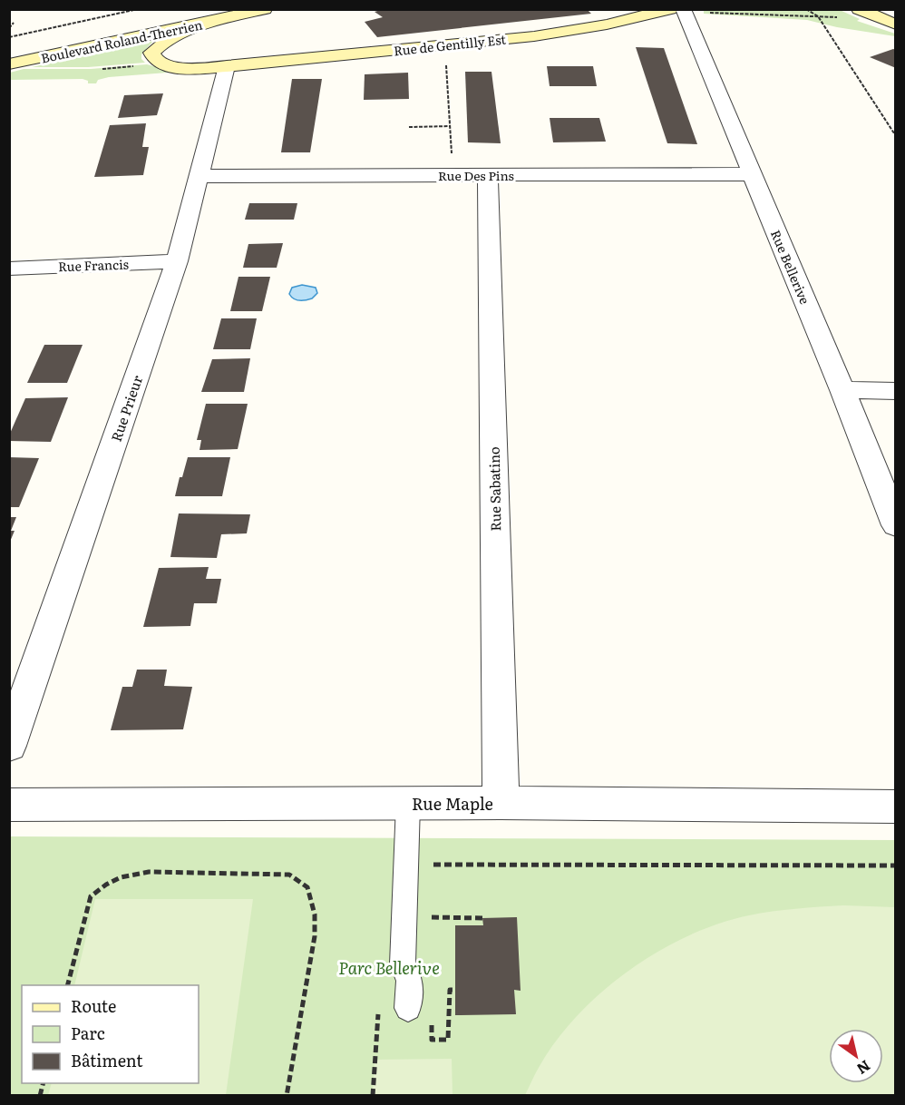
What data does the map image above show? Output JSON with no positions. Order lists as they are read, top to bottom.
{
  "streets": {
    "main road": ["Boulevard Roland-Therrien", "Rue de Gentilly Est"],
    "street": [
      "Rue Des Pins",
      "Rue Francis",
      "Rue Bellerive",
      "Rue Prieur",
      "Rue Sabatino",
      "Rue Maple"
    ]
  },
  "crossings": [
    ["Boulevard Roland-Therrien", "Rue de Gentilly Est"],
    ["Rue de Gentilly Est", "Rue Prieur"],
    ["Rue Des Pins", "Rue Bellerive"],
    ["Rue Des Pins", "Rue Prieur"],
    ["Rue Des Pins", "Rue Sabatino"],
    ["Rue Francis", "Rue Prieur"],
    ["Rue Sabatino", "Rue Maple"]
  ],
  "parks": ["Parc Bellerive"],
  "legend": ["Route", "Parc", "Bâtiment"],
  "north": "bottom right"
}
